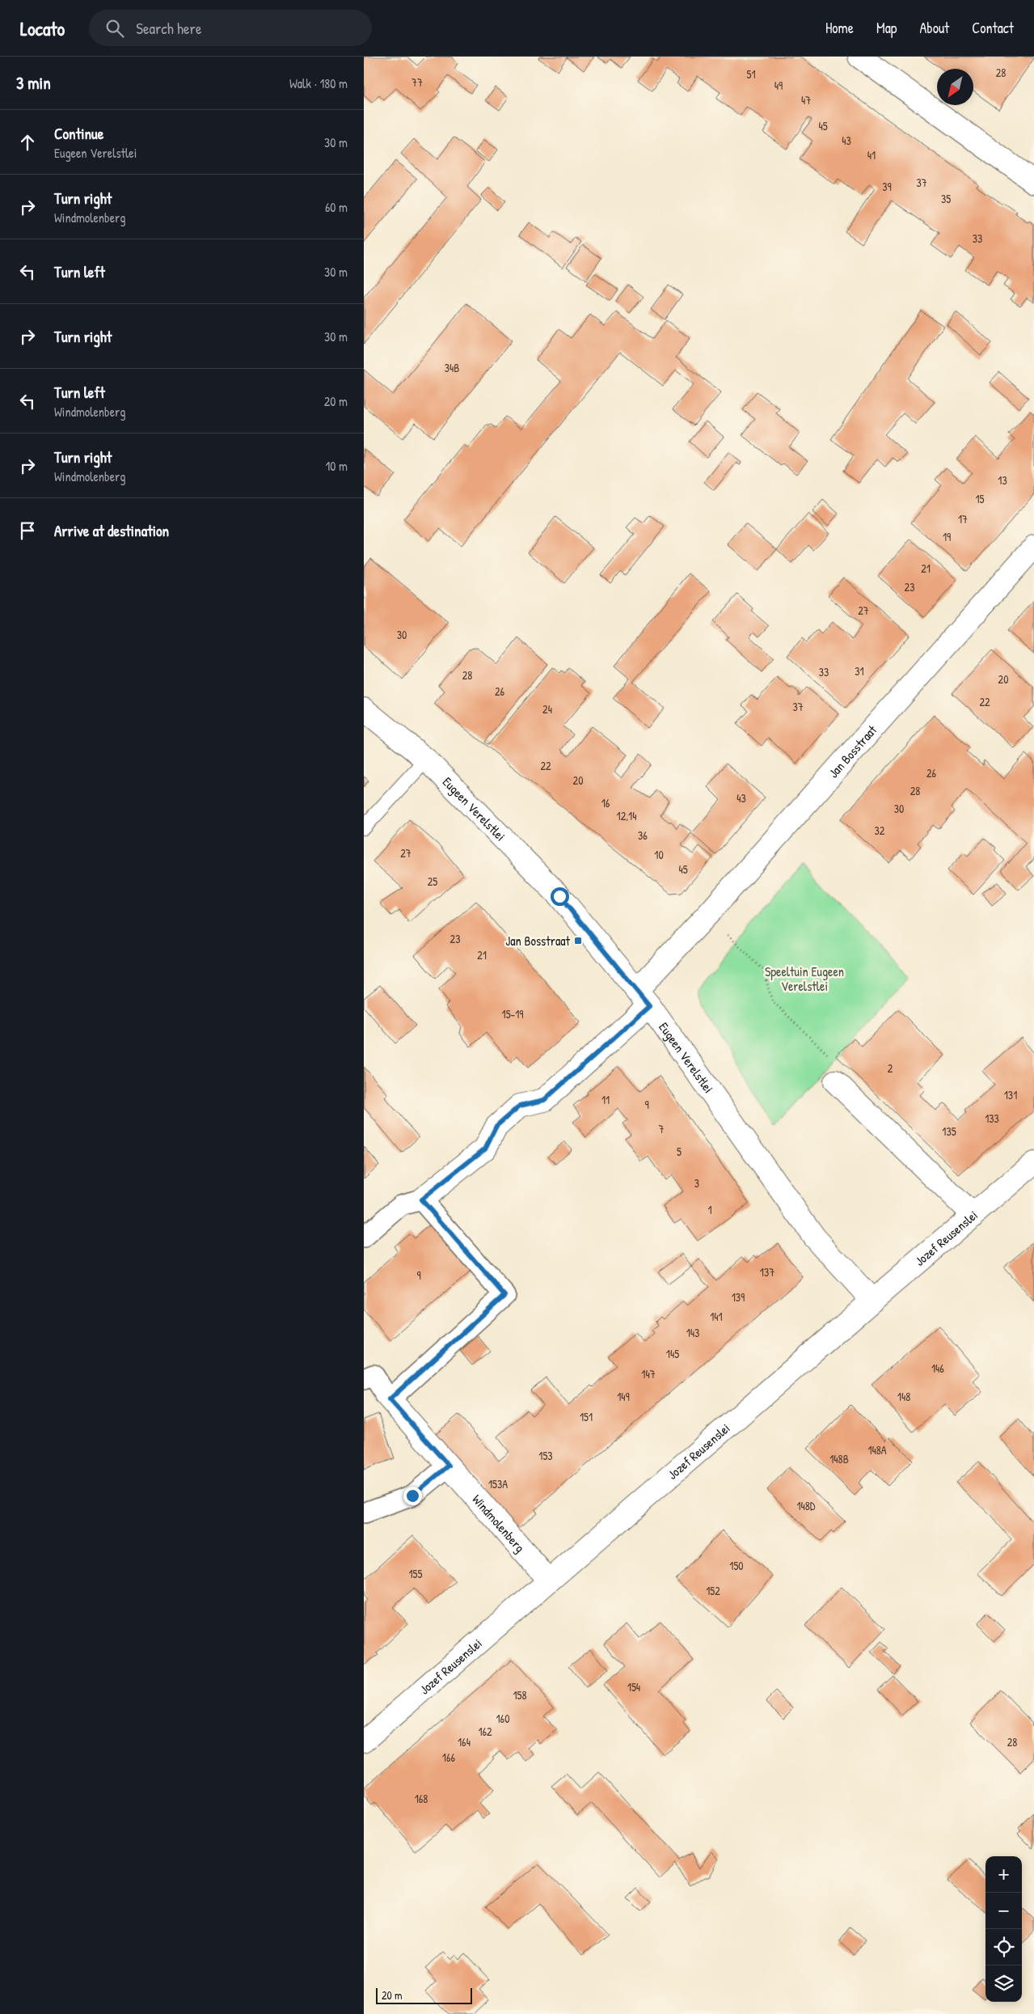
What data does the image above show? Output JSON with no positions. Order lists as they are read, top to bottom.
{
  "streets": {
    "street": [
      "Jan Bosstraat",
      "Eugeen Verelstlei",
      "Jozef Reusenslei",
      "Windmolenberg"
    ]
  },
  "crossings": [
    ["Jan Bosstraat", "Eugeen Verelstlei"],
    ["Eugeen Verelstlei", "Jozef Reusenslei"],
    ["Jozef Reusenslei", "Windmolenberg"]
  ],
  "parks": ["Speeltuin Eugeen Verelstlei"],
  "places": {
    "transit": ["Jan Bosstraat"]
  },
  "house_numbers": [
    "28",
    "51",
    "77",
    "49",
    "47",
    "45",
    "43",
    "41",
    "37",
    "39",
    "35",
    "33",
    "34B",
    "13",
    "15",
    "17",
    "19",
    "21",
    "23",
    "27",
    "30",
    "31",
    "33",
    "28",
    "20",
    "26",
    "22",
    "37",
    "24",
    "22",
    "26",
    "20",
    "28",
    "43",
    "16",
    "30",
    "12,14",
    "32",
    "36",
    "27",
    "10",
    "45",
    "25",
    "23",
    "21",
    "15-19",
    "2",
    "131",
    "11",
    "9",
    "133",
    "7",
    "135",
    "5",
    "3",
    "1",
    "137",
    "9",
    "139",
    "141",
    "143",
    "145",
    "146",
    "147",
    "149",
    "148",
    "151",
    "148A",
    "153",
    "148B",
    "153A",
    "148D",
    "150",
    "155",
    "152",
    "154",
    "158",
    "160",
    "162",
    "164",
    "28",
    "166",
    "168"
  ],
  "scale_bar": "20 m",
  "north": "bottom left",
  "page": {
    "header": "Locato",
    "search": "Search here",
    "nav": [
      "Home",
      "Map",
      "About",
      "Contact"
    ],
    "heading": ["3 min", "Walk · 180 m"],
    "list": [
      ["Continue", "Eugeen Verelstlei", "30 m"],
      ["Turn right", "Windmolenberg", "60 m"],
      ["Turn left", "30 m"],
      ["Turn right", "30 m"],
      ["Turn left", "Windmolenberg", "20 m"],
      ["Turn right", "Windmolenberg", "10 m"],
      "Arrive at destination"
    ],
    "map_buttons": ["+", "−"],
    "scale": "20 m"
  }
}
